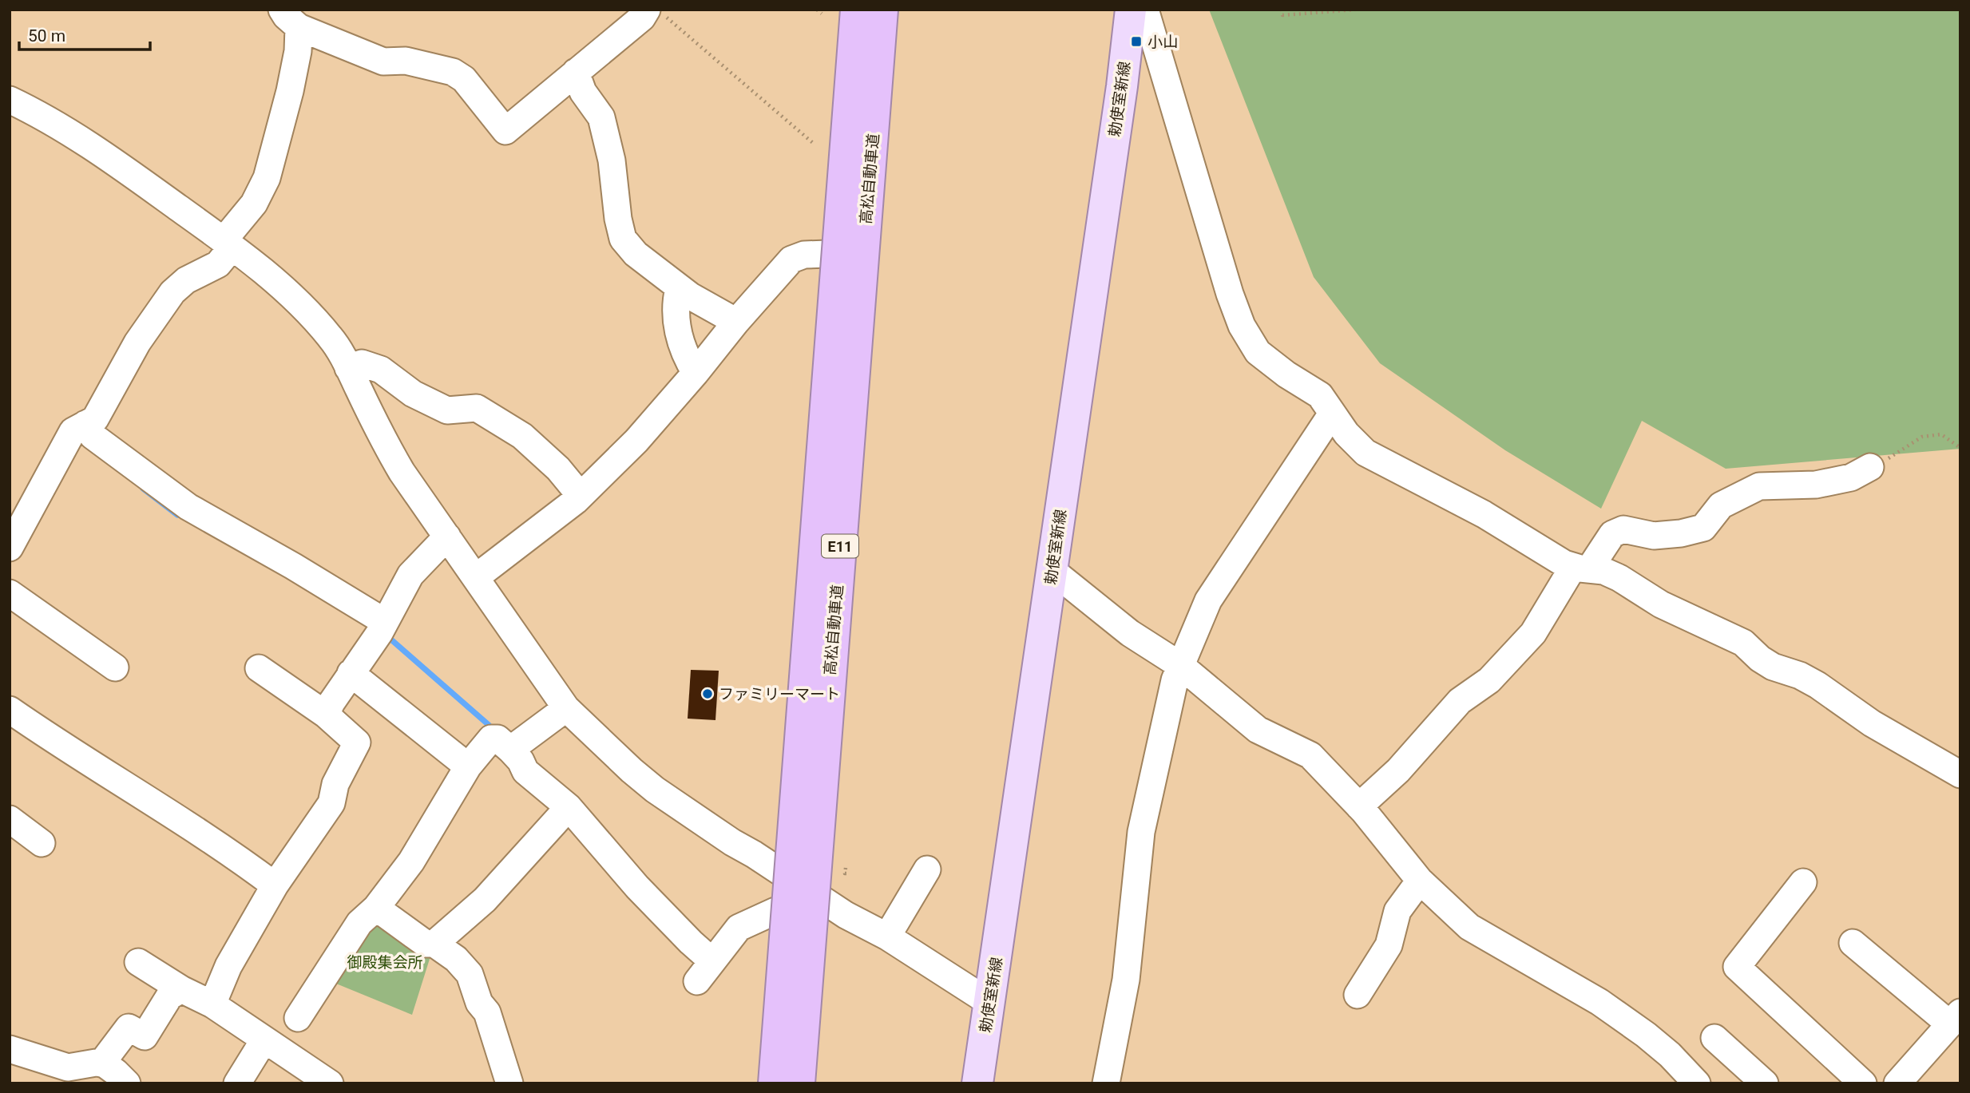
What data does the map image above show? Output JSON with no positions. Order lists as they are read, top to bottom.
{
  "streets": {
    "highway": ["高松自動車道", "E11"],
    "main road": ["勅使室新線"]
  },
  "parks": ["御殿集会所"],
  "places": {
    "transit": ["小山"],
    "other": ["ファミリーマート"]
  },
  "scale_bar": "50 m"
}
